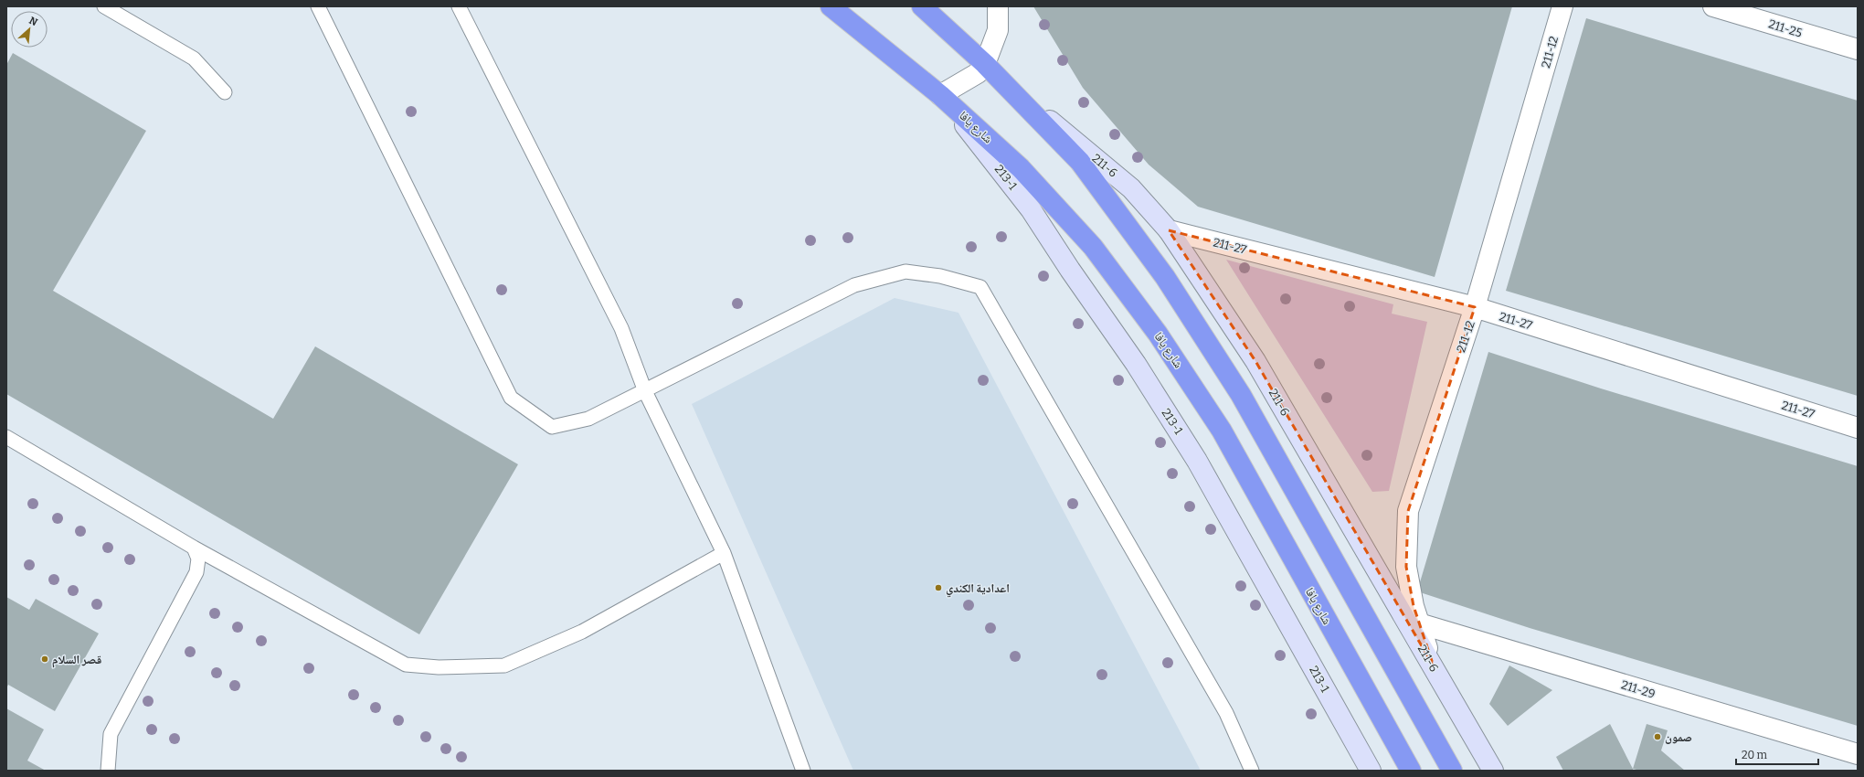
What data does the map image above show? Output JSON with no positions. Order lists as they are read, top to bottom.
{
  "streets": {
    "highway": ["شارع يافا"],
    "main road": ["211-6", "213-1"],
    "street": [
      "211-25",
      "211-12",
      "211-27",
      "211-29"
    ]
  },
  "crossings": [
    ["211-12", "211-6"],
    ["211-12", "211-27"],
    ["211-12", "211-29"],
    ["شارع يافا", "213-1"],
    ["211-6", "211-27"]
  ],
  "places": ["اعدادية الكندي", "قصر السلام", "صمون"],
  "scale_bar": "20 m",
  "north": "top right"
}
